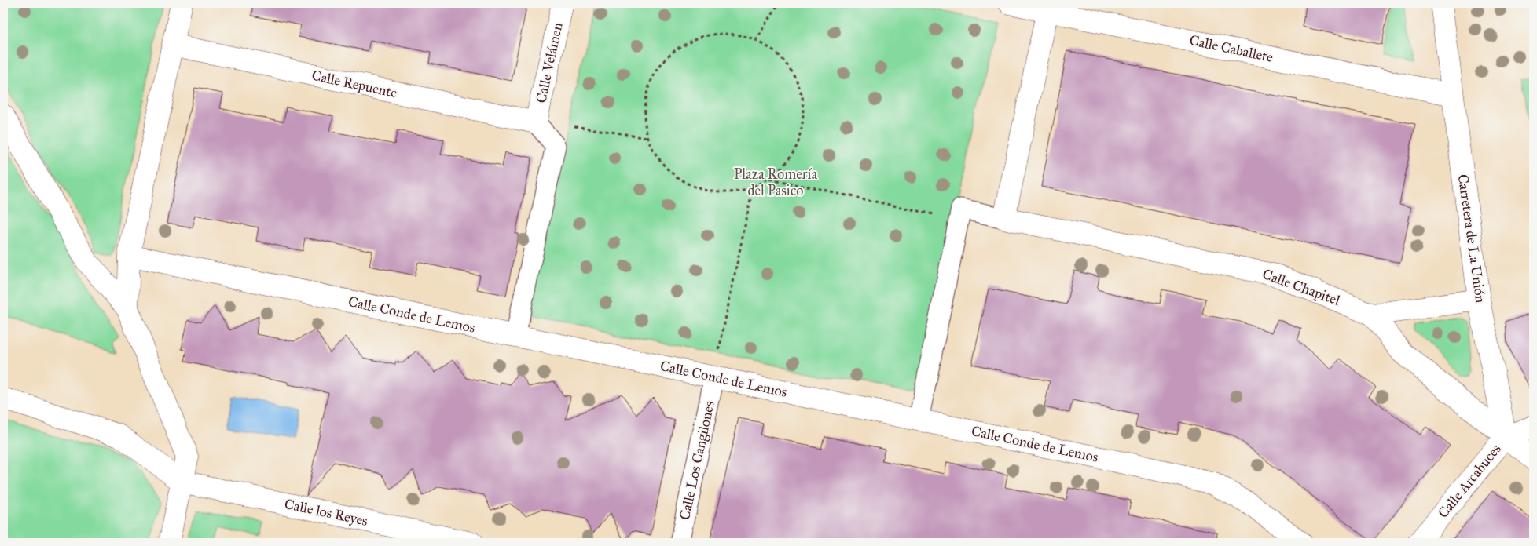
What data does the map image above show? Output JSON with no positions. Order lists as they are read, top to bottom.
{
  "streets": {
    "street": [
      "Calle Caballete",
      "Calle Velámen",
      "Calle Repuente",
      "Carretera de La Unión",
      "Calle Chapitel",
      "Calle Conde de Lemos",
      "Calle Los Cangilones",
      "Calle Arcabuces",
      "Calle los Reyes"
    ]
  },
  "crossings": [
    ["Calle Caballete", "Carretera de La Unión"],
    ["Calle Velámen", "Calle Repuente"],
    ["Carretera de La Unión", "Calle Chapitel"],
    ["Carretera de La Unión", "Calle Arcabuces"],
    ["Calle Chapitel", "Calle Arcabuces"],
    ["Calle Conde de Lemos", "Calle Los Cangilones"]
  ],
  "parks": ["Plaza Romería del Pasico"]
}
